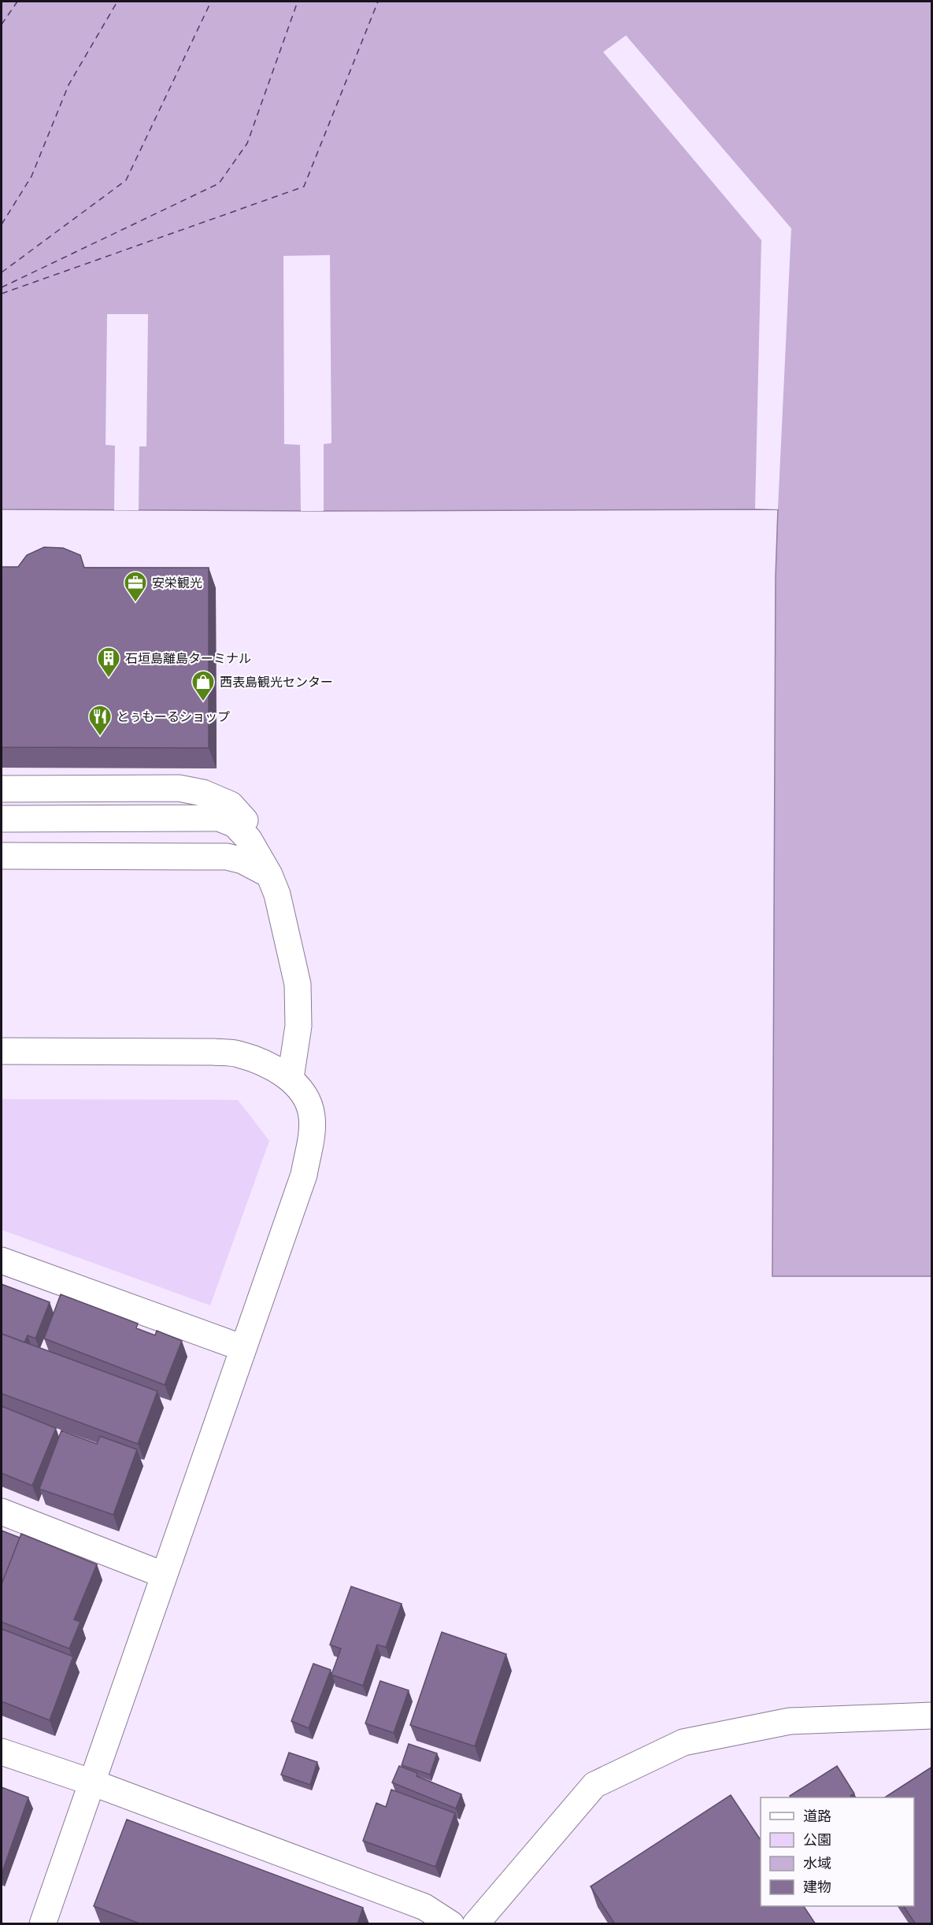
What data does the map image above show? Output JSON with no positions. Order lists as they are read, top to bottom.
{
  "places": {
    "office": ["安栄観光"],
    "building": ["石垣島離島ターミナル"],
    "shop": ["西表島観光センター"],
    "restaurant": ["とぅもーるショップ"]
  },
  "legend": [
    "道路",
    "公園",
    "水域",
    "建物"
  ]
}
